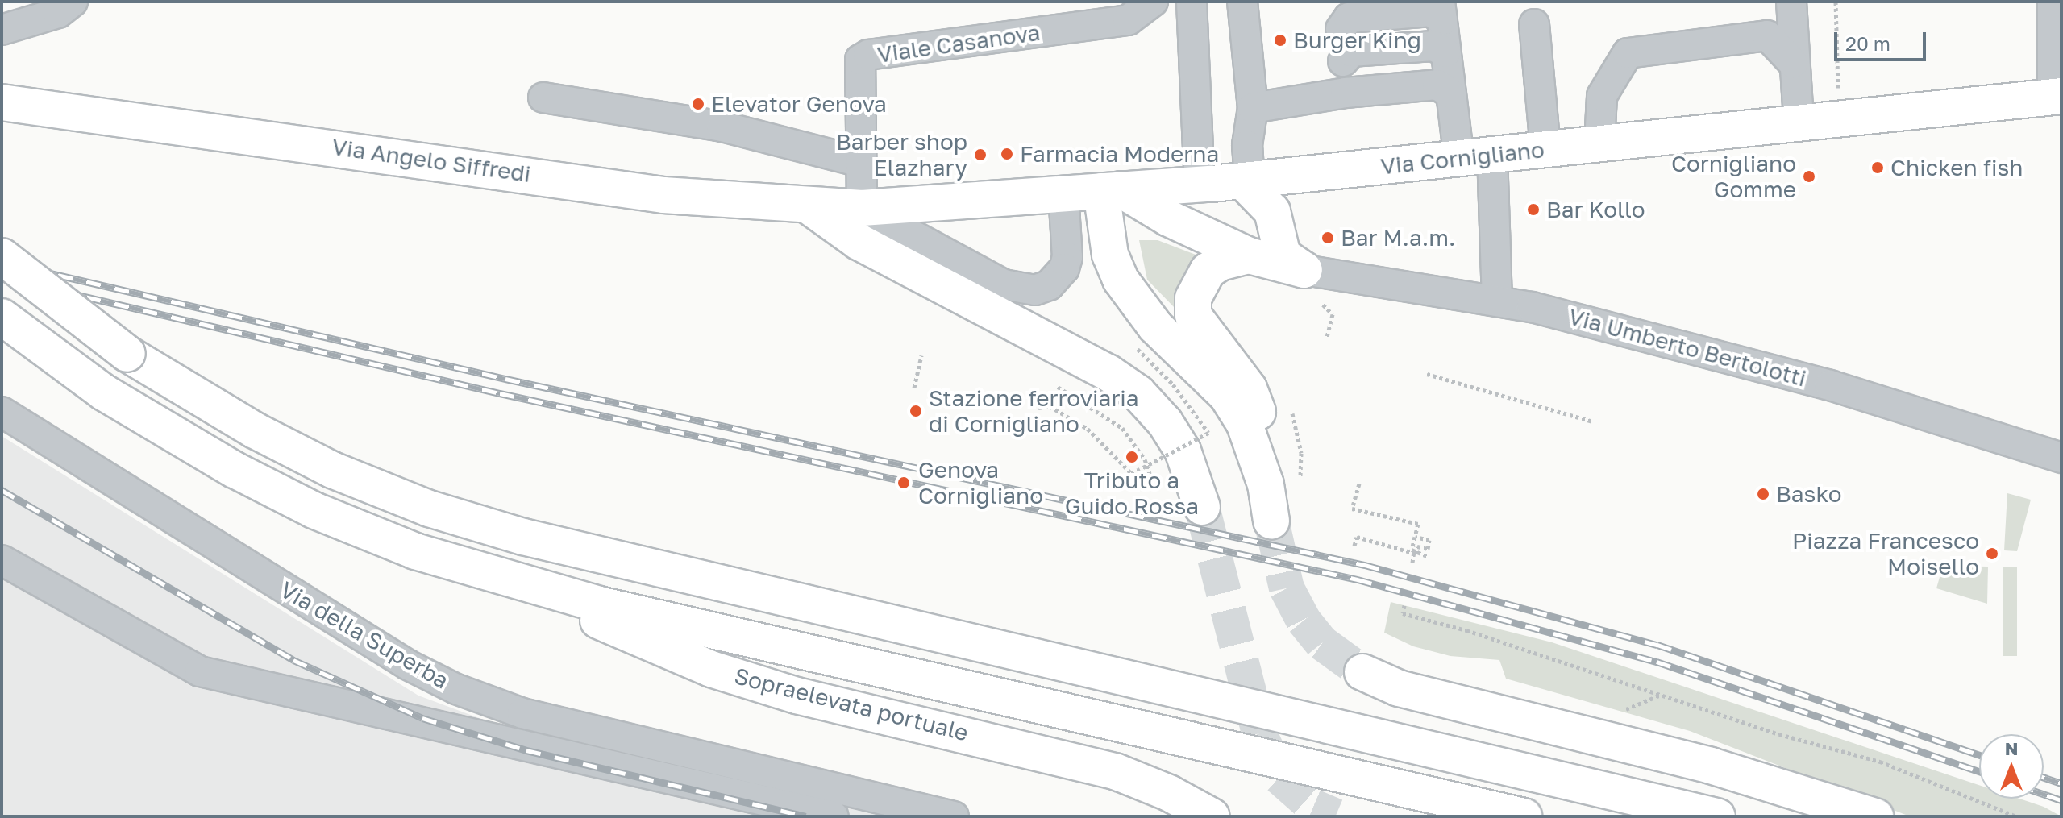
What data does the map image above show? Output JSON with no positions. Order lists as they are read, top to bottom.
{
  "streets": {
    "main road": ["Via Cornigliano", "Via Angelo Siffredi", "Sopraelevata portuale"],
    "street": ["Viale Casanova", "Via Umberto Bertolotti", "Via della Superba"]
  },
  "crossings": [
    ["Viale Casanova", "Via Cornigliano"],
    ["Viale Casanova", "Via Angelo Siffredi"],
    ["Via Cornigliano", "Via Angelo Siffredi"]
  ],
  "places": [
    "Burger King",
    "Elevator Genova",
    "Farmacia Moderna",
    "Barber shop Elazhary",
    "Chicken fish",
    "Cornigliano Gomme",
    "Bar Kollo",
    "Bar M.a.m.",
    "Stazione ferroviaria di Cornigliano",
    "Tributo a Guido Rossa",
    "Genova Cornigliano",
    "Basko",
    "Piazza Francesco Moisello"
  ],
  "scale_bar": "20 m",
  "north": "top"
}
